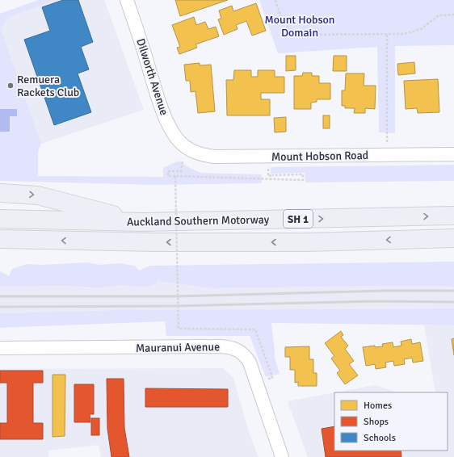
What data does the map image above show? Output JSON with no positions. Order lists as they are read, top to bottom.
{
  "streets": {
    "highway": ["SH 1", "Auckland Southern Motorway"],
    "street": ["Dilworth Avenue", "Mount Hobson Road", "Mauranui Avenue"]
  },
  "crossings": [
    ["Dilworth Avenue", "Mount Hobson Road"]
  ],
  "parks": ["Mount Hobson Domain"],
  "places": ["Remuera Rackets Club"],
  "legend": ["Homes", "Shops", "Schools"]
}
